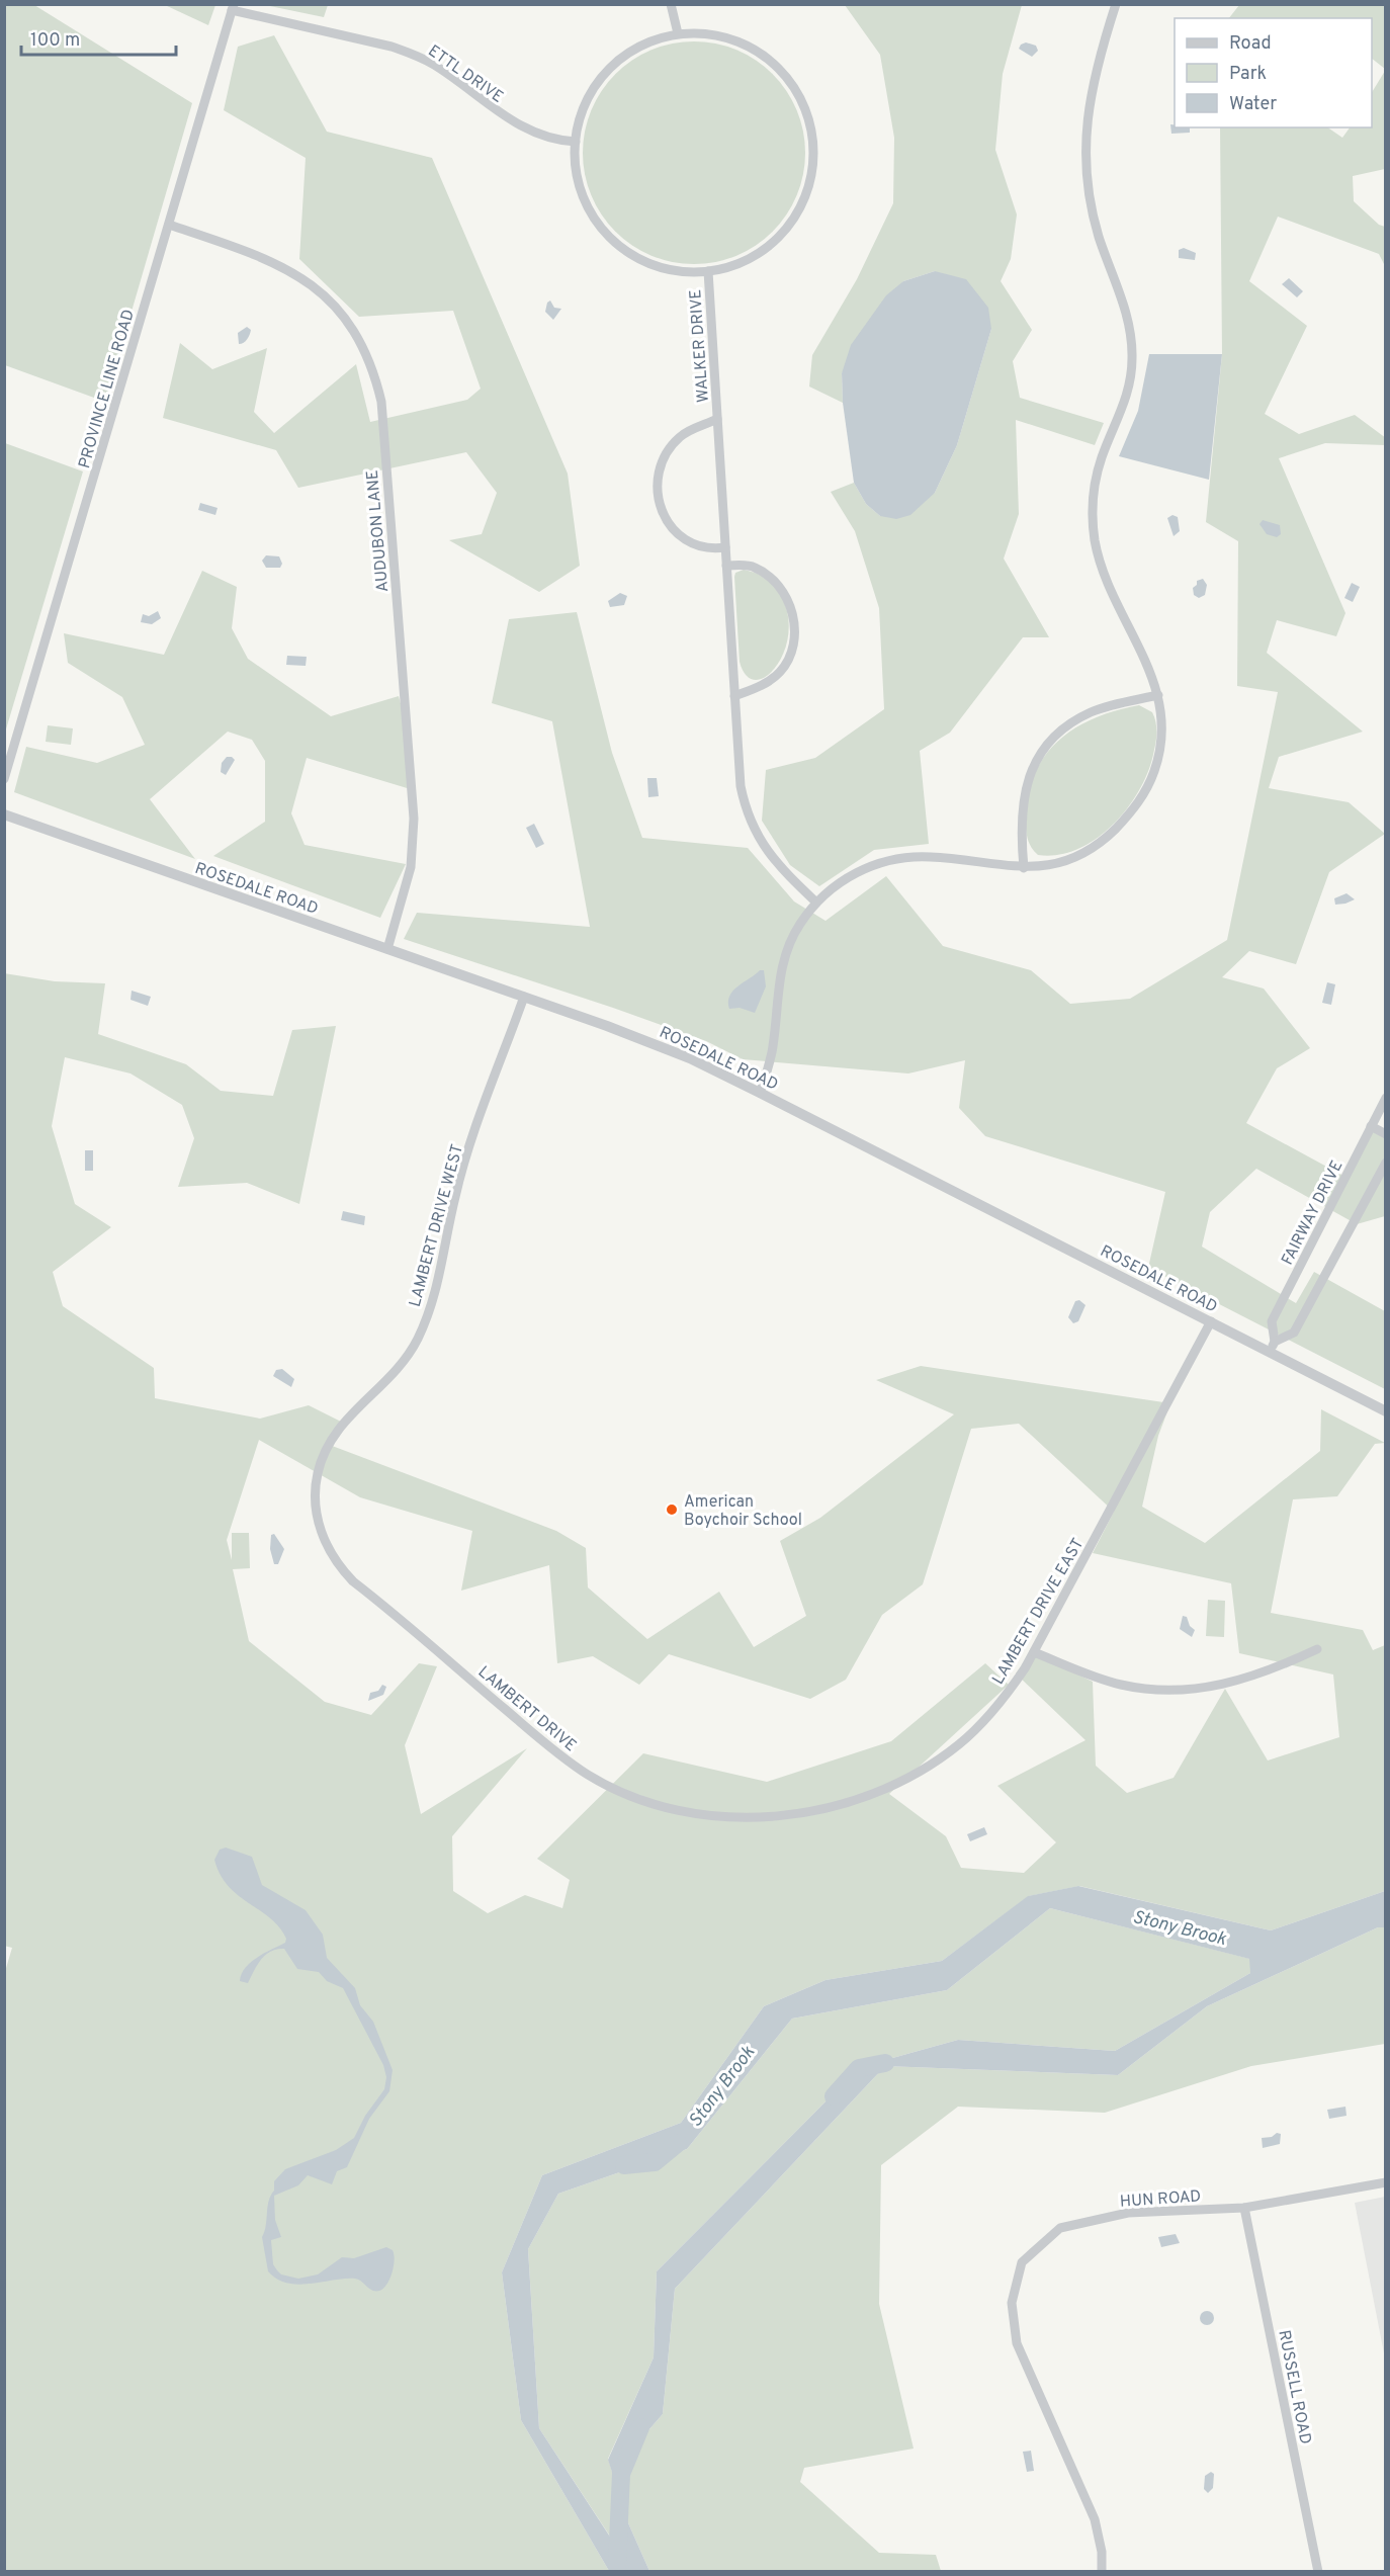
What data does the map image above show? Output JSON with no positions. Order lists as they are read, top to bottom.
{
  "streets": {
    "street": [
      "ETTL DRIVE",
      "WALKER DRIVE",
      "PROVINCE LINE ROAD",
      "AUDUBON LANE",
      "ROSEDALE ROAD",
      "FAIRWAY DRIVE",
      "LAMBERT DRIVE WEST",
      "LAMBERT DRIVE EAST",
      "LAMBERT DRIVE",
      "HUN ROAD",
      "RUSSELL ROAD"
    ]
  },
  "crossings": [
    ["ETTL DRIVE", "PROVINCE LINE ROAD"],
    ["PROVINCE LINE ROAD", "AUDUBON LANE"],
    ["AUDUBON LANE", "ROSEDALE ROAD"],
    ["ROSEDALE ROAD", "FAIRWAY DRIVE"],
    ["ROSEDALE ROAD", "LAMBERT DRIVE WEST"],
    ["ROSEDALE ROAD", "LAMBERT DRIVE EAST"],
    ["LAMBERT DRIVE WEST", "LAMBERT DRIVE"],
    ["LAMBERT DRIVE EAST", "LAMBERT DRIVE"],
    ["HUN ROAD", "RUSSELL ROAD"]
  ],
  "water": ["Stony Brook"],
  "places": ["American Boychoir School"],
  "legend": ["Road", "Park", "Water"],
  "scale_bar": "100 m"
}
